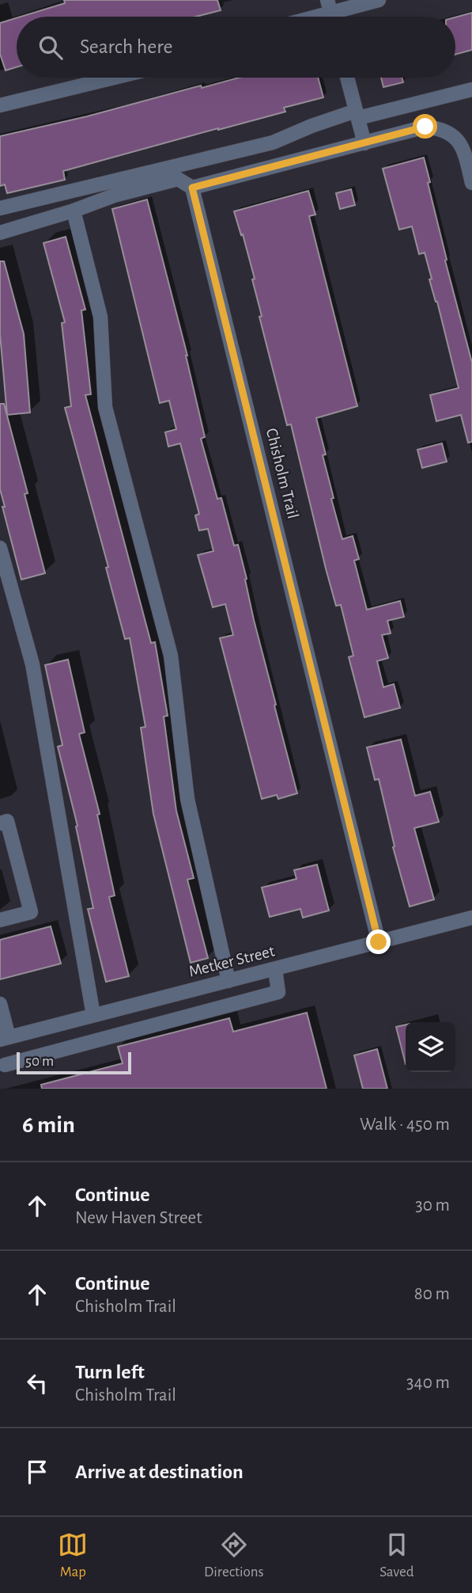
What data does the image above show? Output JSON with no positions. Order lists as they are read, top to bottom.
{
  "streets": {
    "street": ["Chisholm Trail", "Metker Street"]
  },
  "crossings": [
    ["Chisholm Trail", "Metker Street"]
  ],
  "scale_bar": "50 m",
  "page": {
    "search": "Search here",
    "scale": "50 m",
    "heading": ["6 min", "Walk · 450 m"],
    "list": [
      ["Continue", "New Haven Street", "30 m"],
      ["Continue", "Chisholm Trail", "80 m"],
      ["Turn left", "Chisholm Trail", "340 m"],
      "Arrive at destination"
    ],
    "nav": ["Map", "Directions", "Saved"]
  }
}
